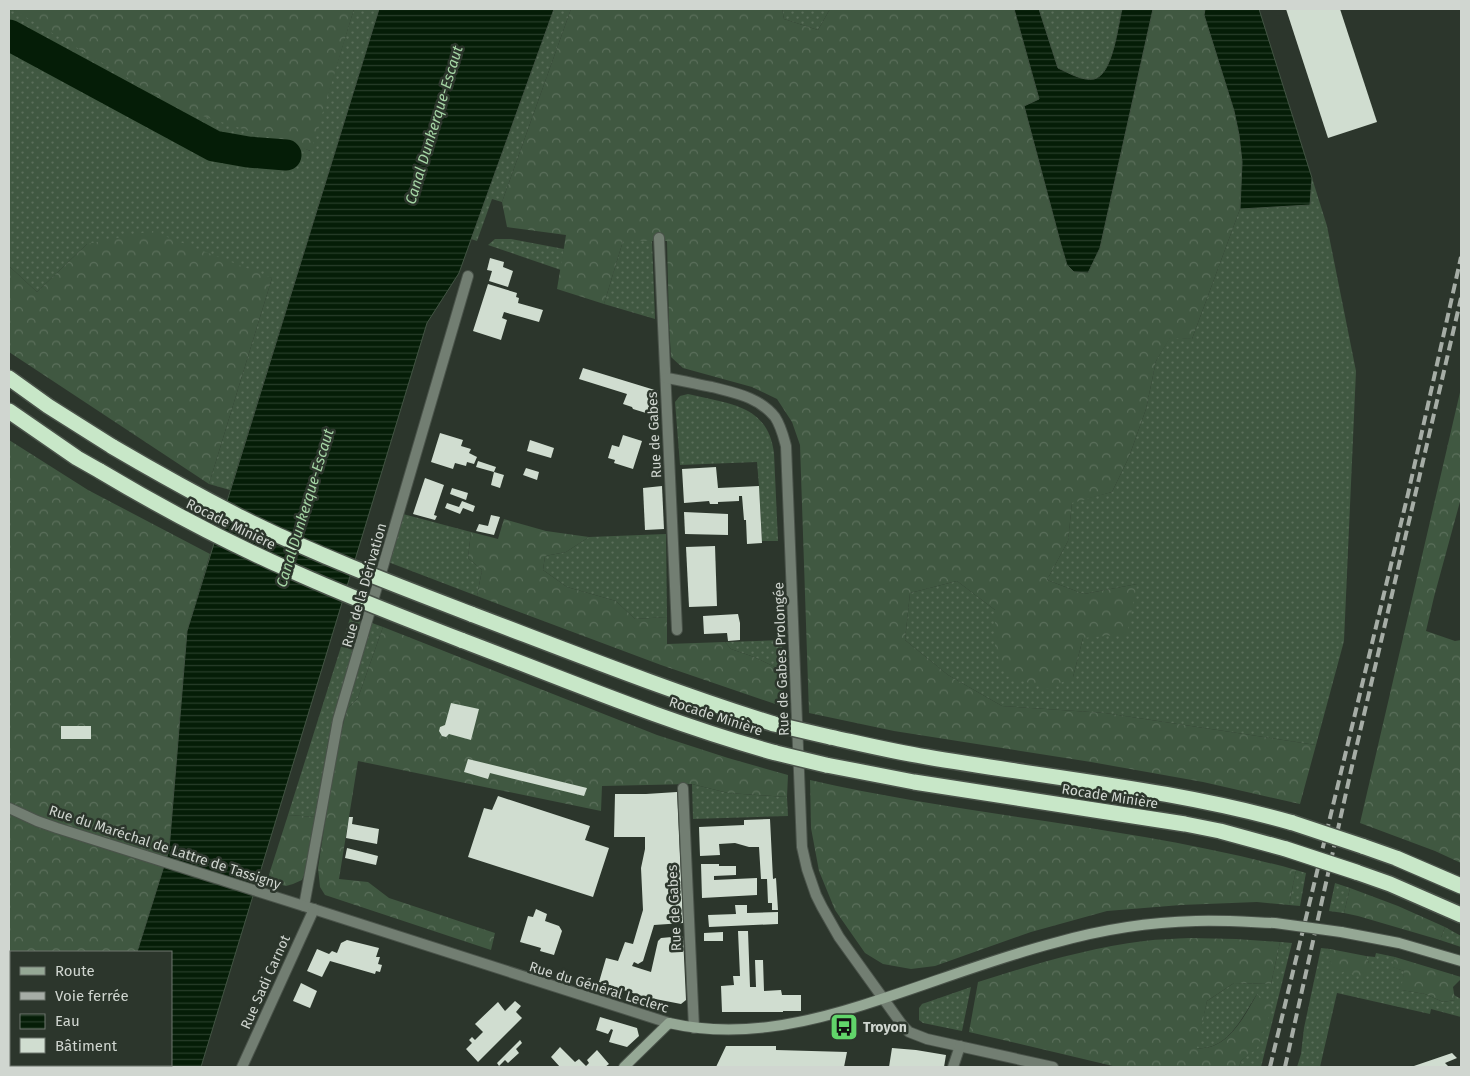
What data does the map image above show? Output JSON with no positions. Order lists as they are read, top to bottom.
{
  "streets": {
    "highway": ["Rocade Minière"],
    "main road": ["Rue du Général Leclerc"],
    "street": [
      "Rue de Gabes",
      "Rue de la Dérivation",
      "Rue de Gabes Prolongée",
      "Rue du Maréchal de Lattre de Tassigny",
      "Rue Sadi Carnot"
    ]
  },
  "crossings": [
    ["Rue de Gabes", "Rue de Gabes Prolongée"],
    ["Rue de Gabes", "Rue du Général Leclerc"],
    ["Rue de la Dérivation", "Rue du Maréchal de Lattre de Tassigny"],
    ["Rue de la Dérivation", "Rue Sadi Carnot"],
    ["Rue de la Dérivation", "Rue du Général Leclerc"],
    ["Rue de Gabes Prolongée", "Rue du Général Leclerc"],
    ["Rue du Maréchal de Lattre de Tassigny", "Rue Sadi Carnot"],
    ["Rue du Maréchal de Lattre de Tassigny", "Rue du Général Leclerc"],
    ["Rue Sadi Carnot", "Rue du Général Leclerc"]
  ],
  "water": ["Canal Dunkerque-Escaut"],
  "places": {
    "bus stop": ["Troyon"]
  },
  "legend": [
    "Route",
    "Voie ferrée",
    "Eau",
    "Bâtiment"
  ]
}
